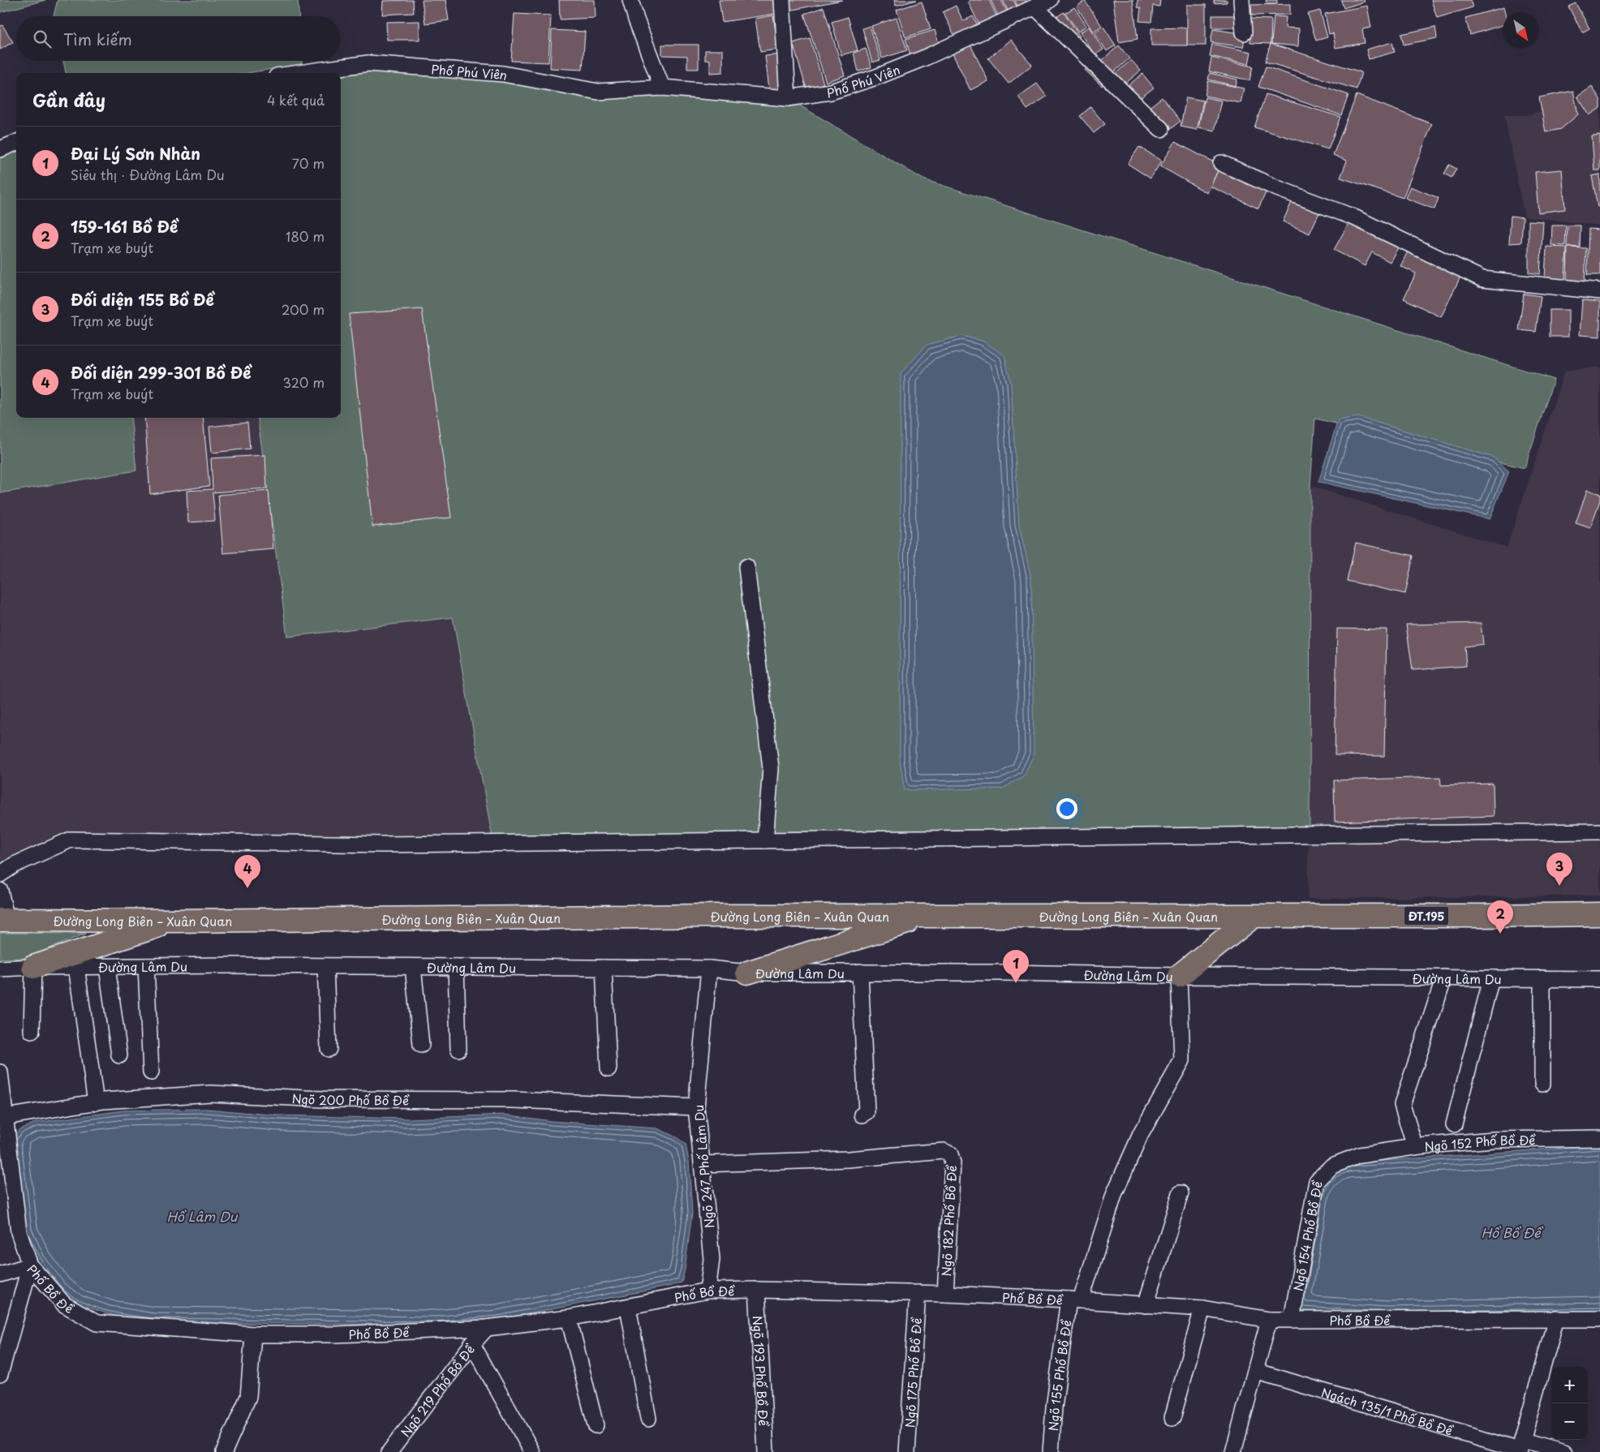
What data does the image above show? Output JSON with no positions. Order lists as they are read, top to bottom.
{
  "streets": {
    "main road": ["Đường Long Biên – Xuân Quan", "ĐT.195"],
    "street": [
      "Phố Phú Viên",
      "Đường Lâm Du",
      "Ngõ 200 Phố Bồ Đề",
      "Ngõ 152 Phố Bồ Đề",
      "Ngõ 247 Phố Lâm Du",
      "Ngõ 182 Phố Bồ Đề",
      "Ngõ 154 Phố Bồ Đề",
      "Phố Bồ Đề",
      "Ngõ 193 Phố Bồ Đề",
      "Ngõ 175 Phố Bồ Đề",
      "Ngõ 155 Phố Bồ Đề",
      "Ngõ 219 Phố Bồ Đề",
      "Ngách 135/1 Phố Bồ Đề"
    ]
  },
  "crossings": [
    ["Đường Lâm Du", "Ngõ 247 Phố Lâm Du"],
    ["Đường Lâm Du", "Ngõ 155 Phố Bồ Đề"],
    ["Ngõ 200 Phố Bồ Đề", "Ngõ 247 Phố Lâm Du"],
    ["Ngõ 200 Phố Bồ Đề", "Phố Bồ Đề"],
    ["Ngõ 152 Phố Bồ Đề", "Ngõ 154 Phố Bồ Đề"],
    ["Ngõ 247 Phố Lâm Du", "Ngõ 182 Phố Bồ Đề"],
    ["Ngõ 247 Phố Lâm Du", "Phố Bồ Đề"],
    ["Ngõ 182 Phố Bồ Đề", "Phố Bồ Đề"],
    ["Ngõ 154 Phố Bồ Đề", "Phố Bồ Đề"],
    ["Phố Bồ Đề", "Ngõ 193 Phố Bồ Đề"],
    ["Phố Bồ Đề", "Ngõ 175 Phố Bồ Đề"],
    ["Phố Bồ Đề", "Ngõ 155 Phố Bồ Đề"],
    ["Phố Bồ Đề", "Ngõ 219 Phố Bồ Đề"]
  ],
  "water": ["Hồ Lâm Du", "Hồ Bồ Đề"],
  "north": "bottom right",
  "page": {
    "search": "Tìm kiếm",
    "heading": ["Gần đây", "4 kết quả"],
    "list": [
      {
        "mark": "1",
        "name": "Đại Lý Sơn Nhàn",
        "note": "Siêu thị · Đường Lâm Du",
        "value": "70 m"
      },
      {
        "mark": "2",
        "name": "159-161 Bồ Đề",
        "note": "Trạm xe buýt",
        "value": "180 m"
      },
      {
        "mark": "3",
        "name": "Đối diện 155 Bồ Đề",
        "note": "Trạm xe buýt",
        "value": "200 m"
      },
      {
        "mark": "4",
        "name": "Đối diện 299-301 Bồ Đề",
        "note": "Trạm xe buýt",
        "value": "320 m"
      }
    ],
    "pins": [
      "3",
      "4",
      "2",
      "1"
    ],
    "map_buttons": ["+", "−"]
  }
}
